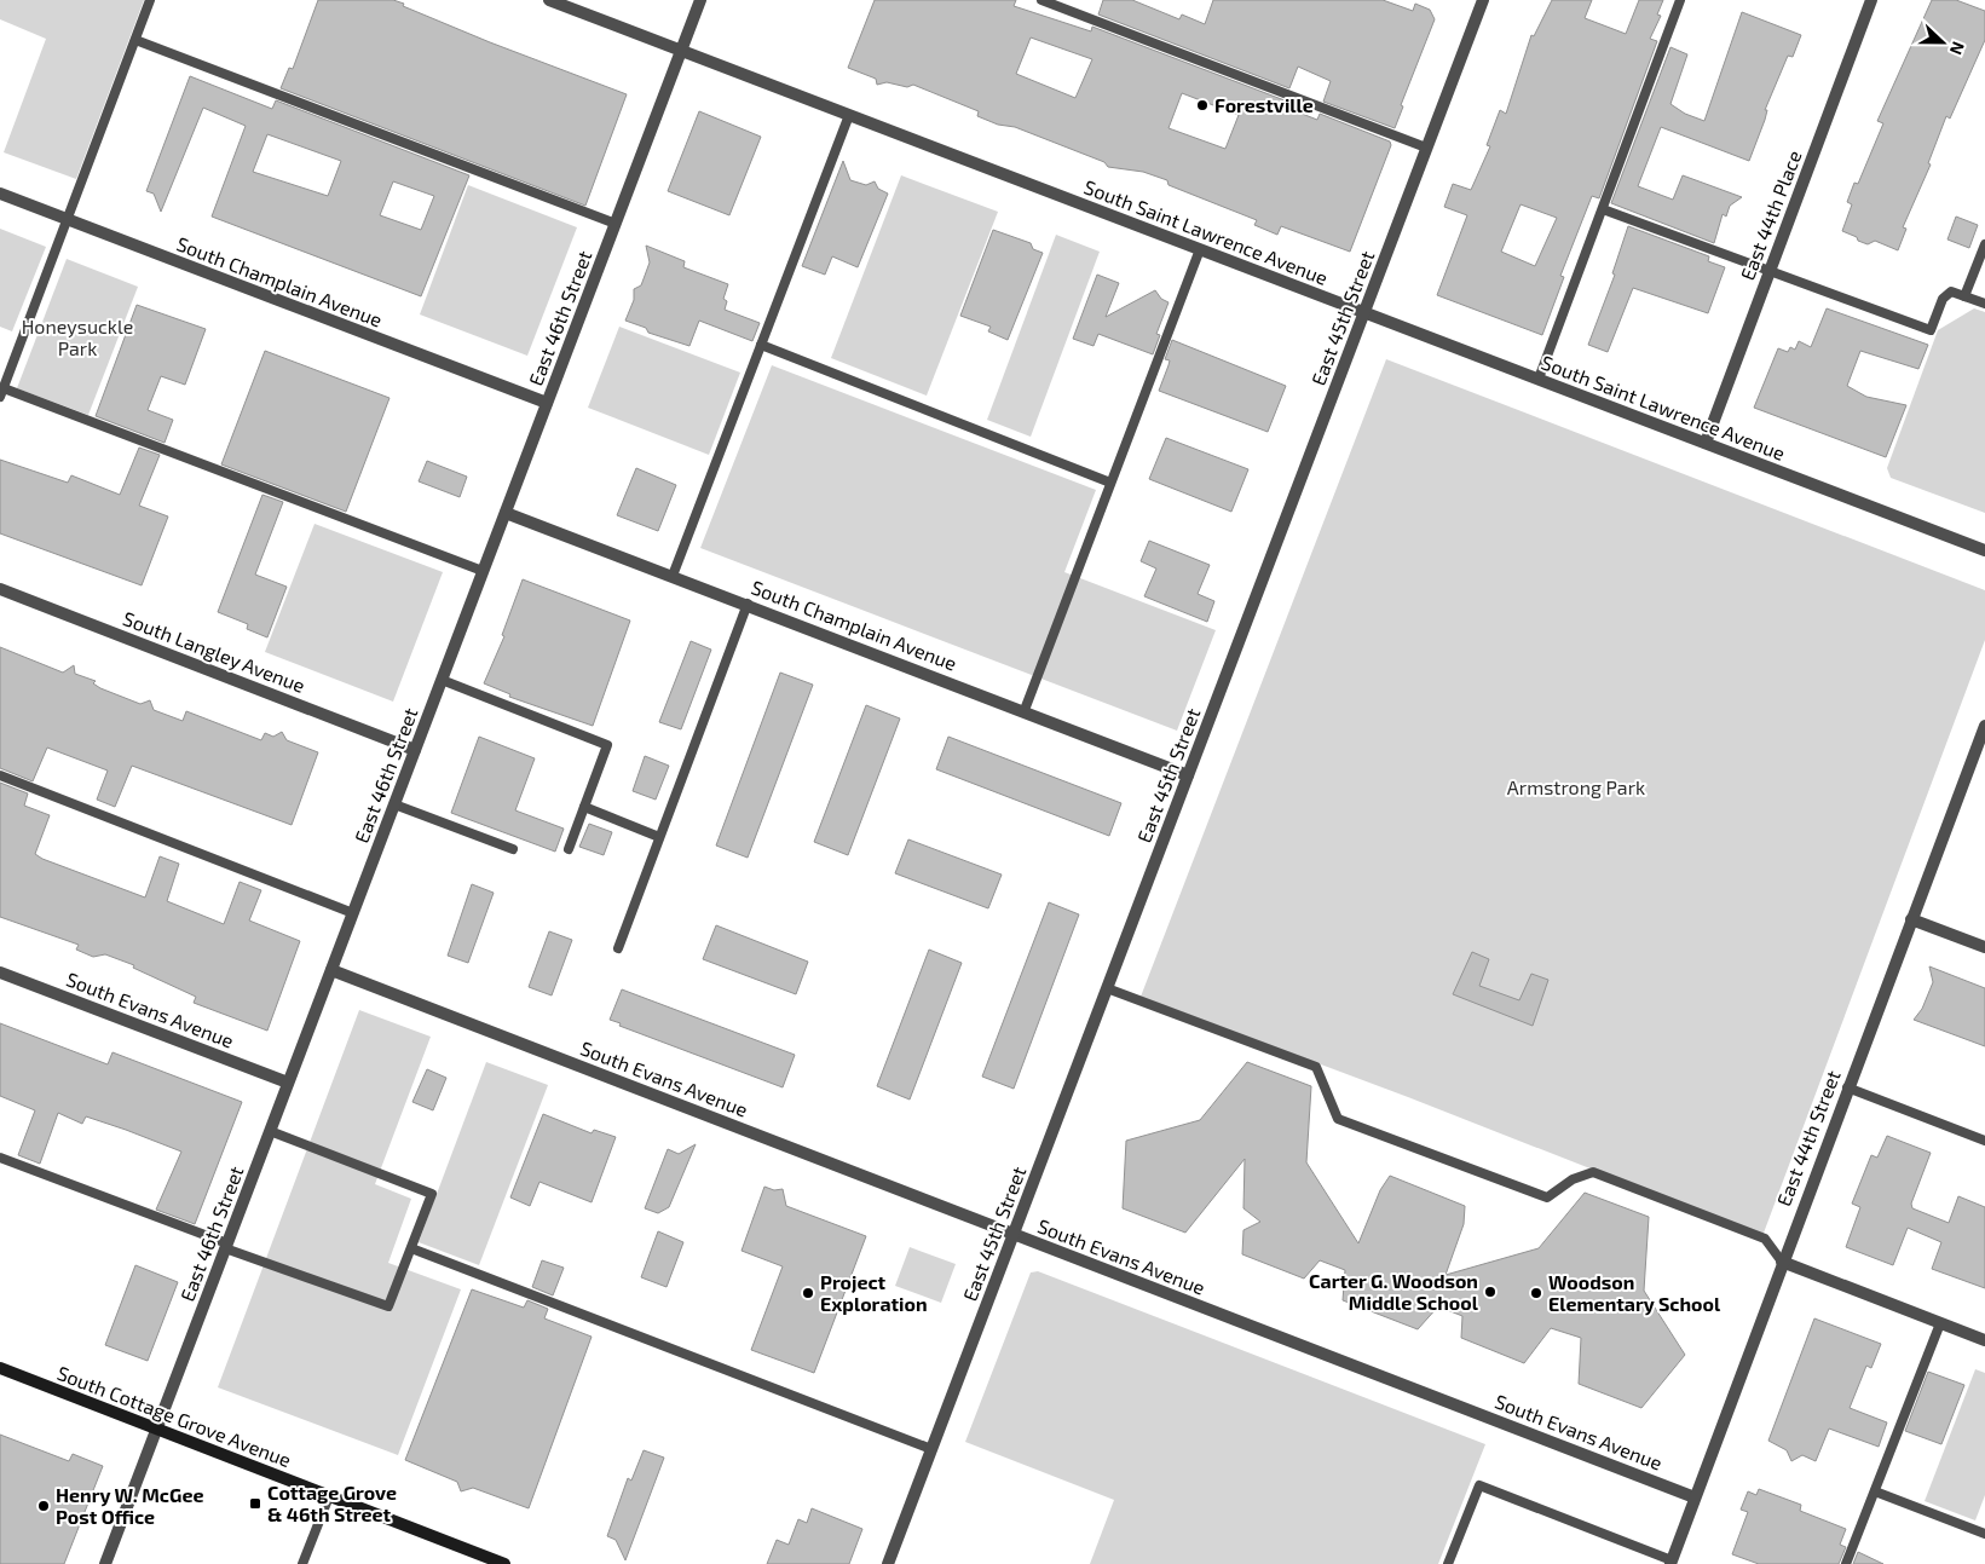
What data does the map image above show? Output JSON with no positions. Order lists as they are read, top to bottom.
{
  "streets": {
    "main road": ["South Cottage Grove Avenue"],
    "street": [
      "East 44th Place",
      "South Saint Lawrence Avenue",
      "South Champlain Avenue",
      "East 46th Street",
      "East 45th Street",
      "South Langley Avenue",
      "South Evans Avenue",
      "East 44th Street"
    ]
  },
  "crossings": [
    ["East 44th Place", "South Saint Lawrence Avenue"],
    ["South Saint Lawrence Avenue", "East 46th Street"],
    ["South Saint Lawrence Avenue", "East 45th Street"],
    ["South Champlain Avenue", "East 46th Street"],
    ["South Champlain Avenue", "East 45th Street"],
    ["East 46th Street", "South Langley Avenue"],
    ["East 46th Street", "South Evans Avenue"],
    ["East 46th Street", "South Cottage Grove Avenue"],
    ["East 45th Street", "South Evans Avenue"],
    ["South Evans Avenue", "East 44th Street"]
  ],
  "parks": ["Honeysuckle Park", "Armstrong Park"],
  "places": {
    "other": [
      "Forestville",
      "Carter G. Woodson Middle School",
      "Project Exploration",
      "Woodson Elementary School",
      "Henry W. McGee Post Office"
    ],
    "transit": ["Cottage Grove & 46th Street"]
  },
  "north": "right"
}
